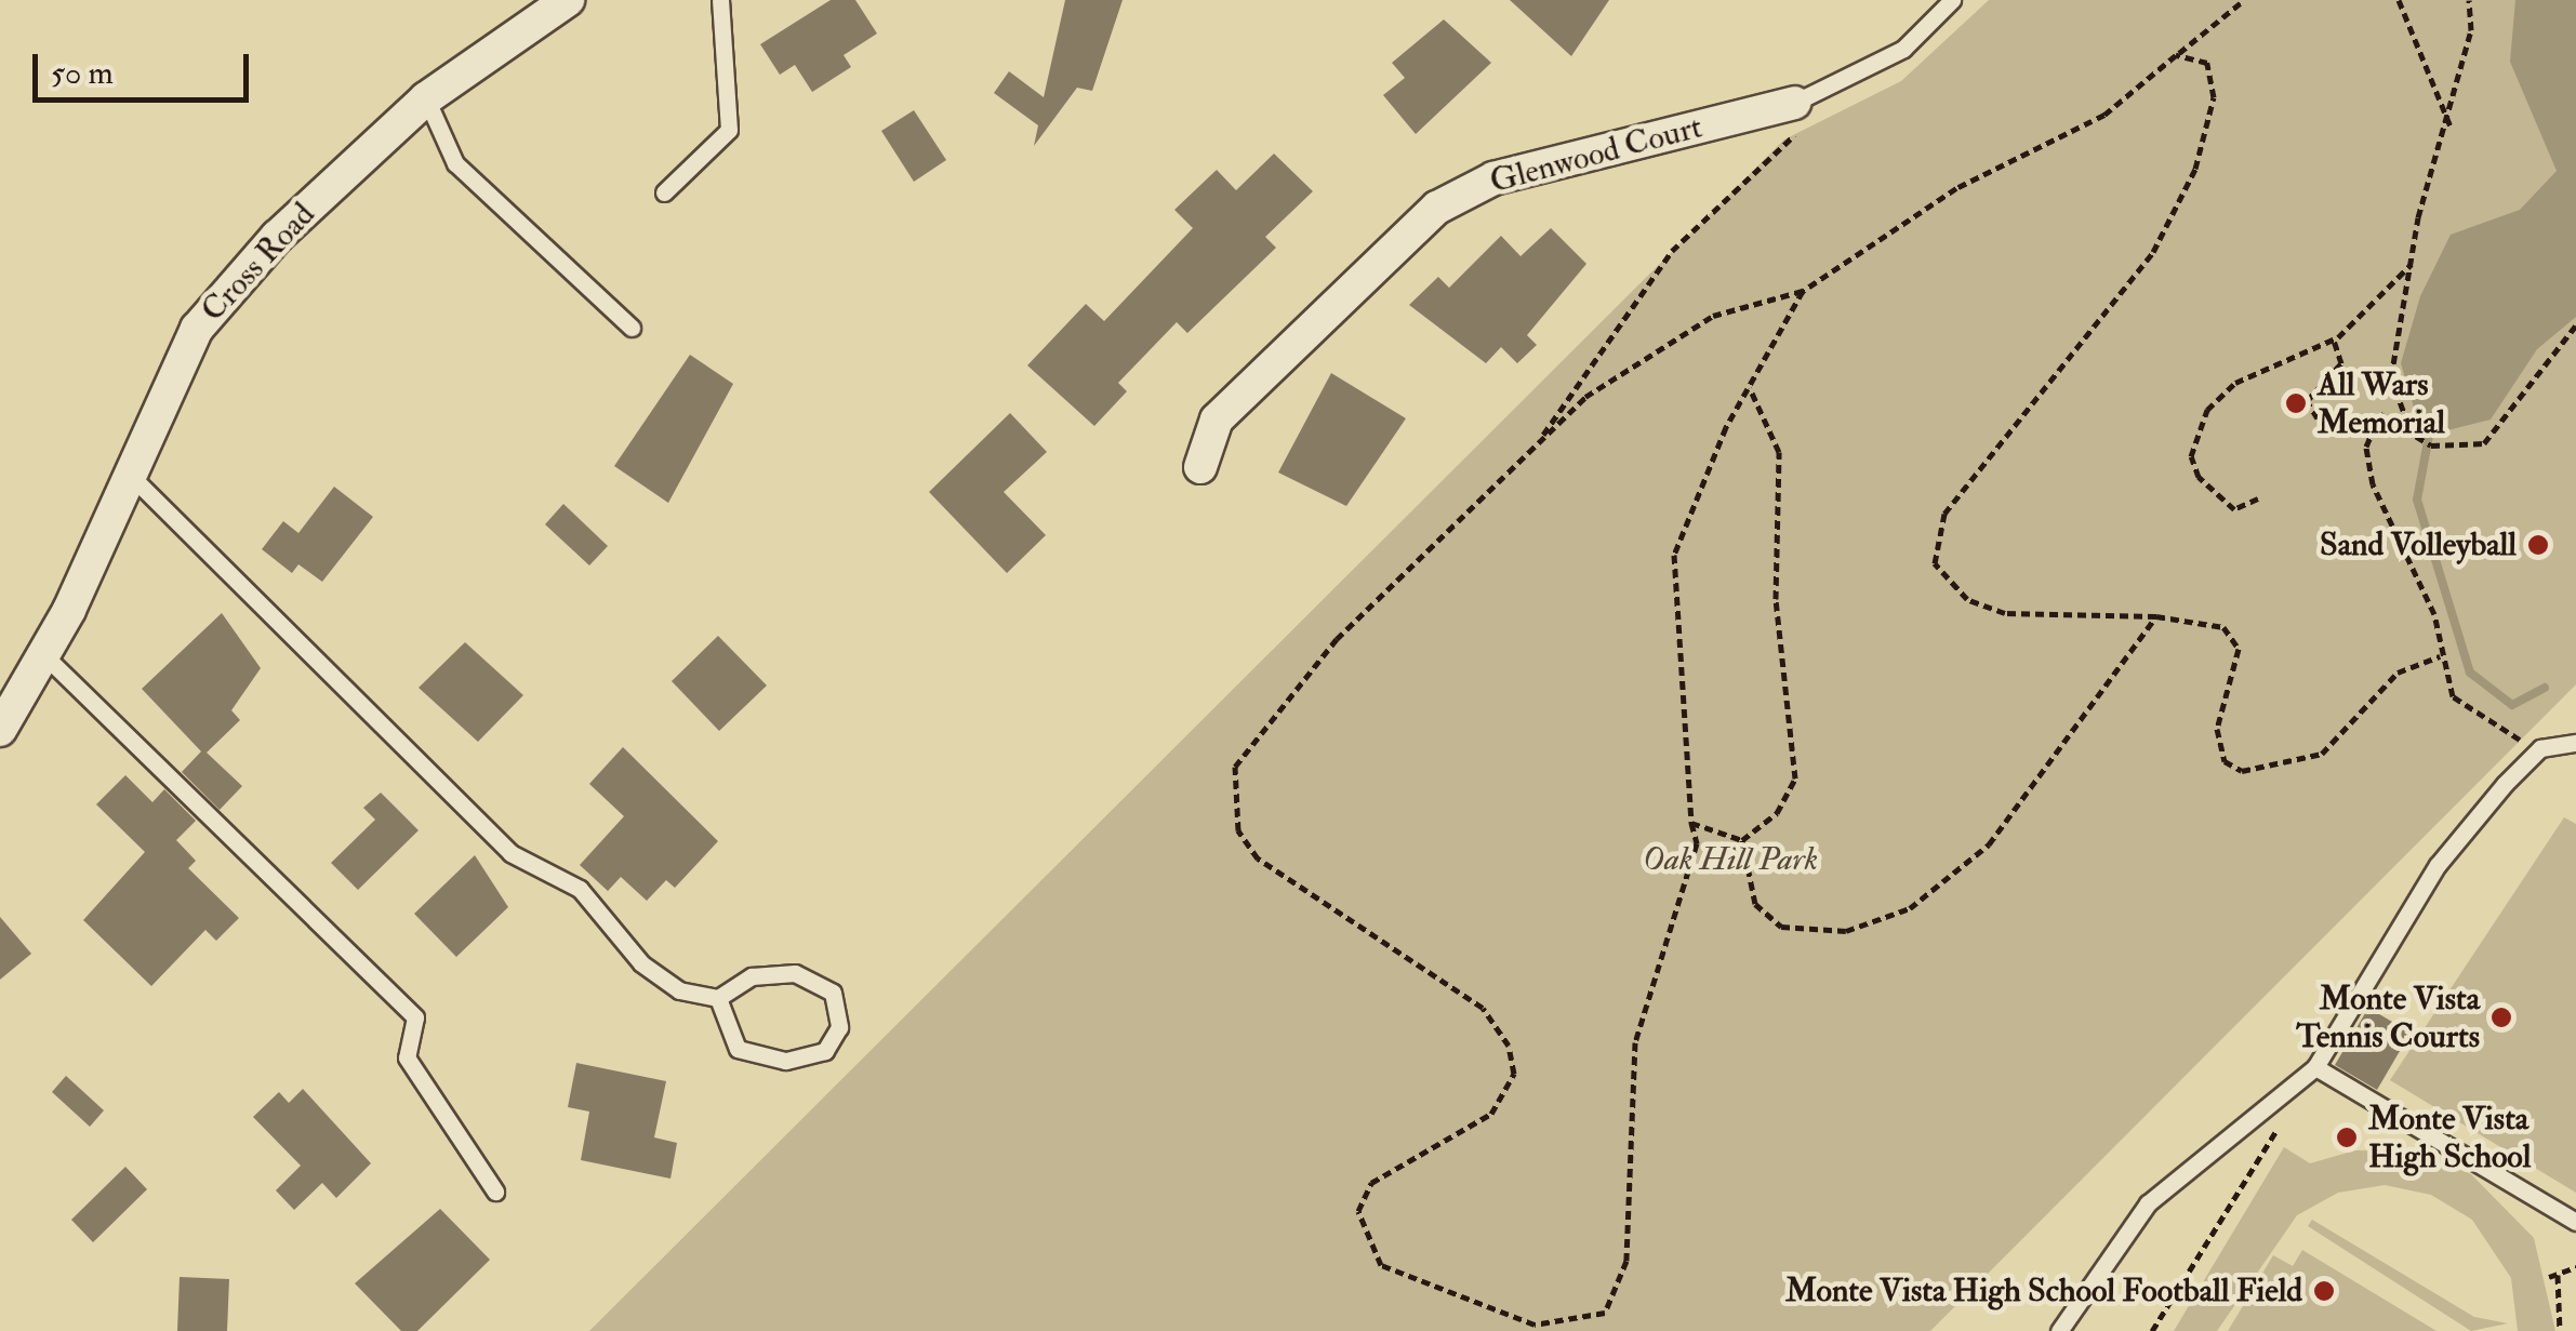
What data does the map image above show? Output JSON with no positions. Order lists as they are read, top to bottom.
{
  "streets": {
    "street": ["Glenwood Court", "Cross Road"]
  },
  "parks": ["Oak Hill Park"],
  "places": [
    "All Wars Memorial",
    "Sand Volleyball",
    "Monte Vista Tennis Courts",
    "Monte Vista High School",
    "Monte Vista High School Football Field"
  ],
  "scale_bar": "50 m"
}
